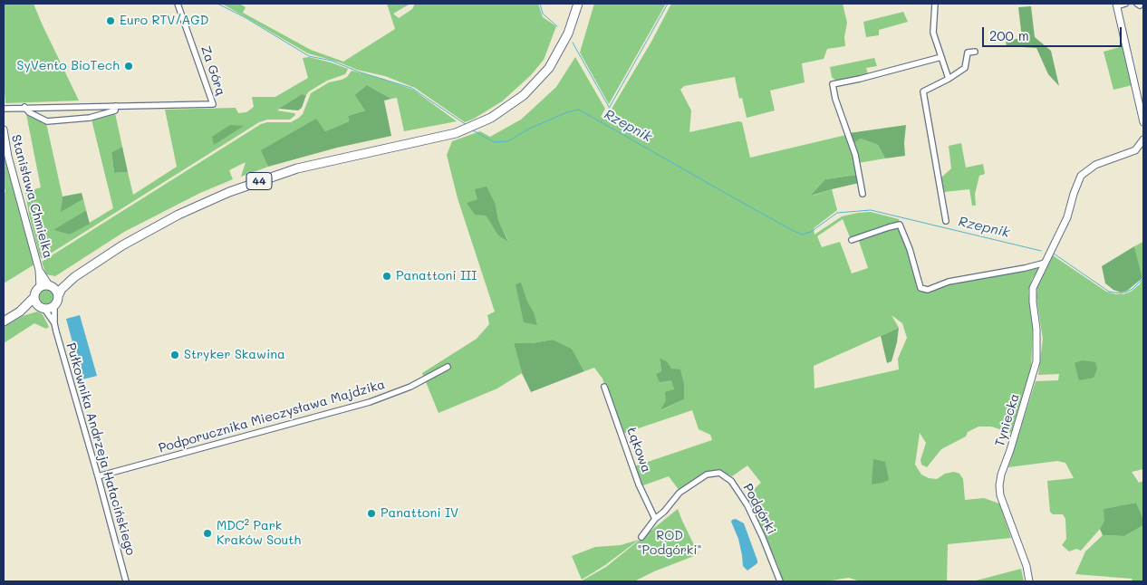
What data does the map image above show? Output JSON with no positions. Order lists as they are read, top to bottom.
{
  "streets": {
    "main road": ["44"],
    "street": [
      "Za Górą",
      "Stanisława Chmielka",
      "Podporucznika Mieczysława Majdzika",
      "Tyniecka",
      "Pułkownika Andrzeja Hałacińskiego",
      "Łąkowa",
      "Podgórki"
    ]
  },
  "crossings": [
    ["44", "Stanisława Chmielka"],
    ["44", "Pułkownika Andrzeja Hałacińskiego"],
    ["Stanisława Chmielka", "Pułkownika Andrzeja Hałacińskiego"],
    ["Podporucznika Mieczysława Majdzika", "Pułkownika Andrzeja Hałacińskiego"],
    ["Łąkowa", "Podgórki"]
  ],
  "water": ["Rzepnik"],
  "parks": ["ROD \"Podgórki\""],
  "places": [
    "Euro RTV/AGD",
    "SyVento BioTech",
    "Panattoni III",
    "Stryker Skawina",
    "Panattoni IV",
    "MDC² Park Kraków South"
  ],
  "scale_bar": "200 m"
}
